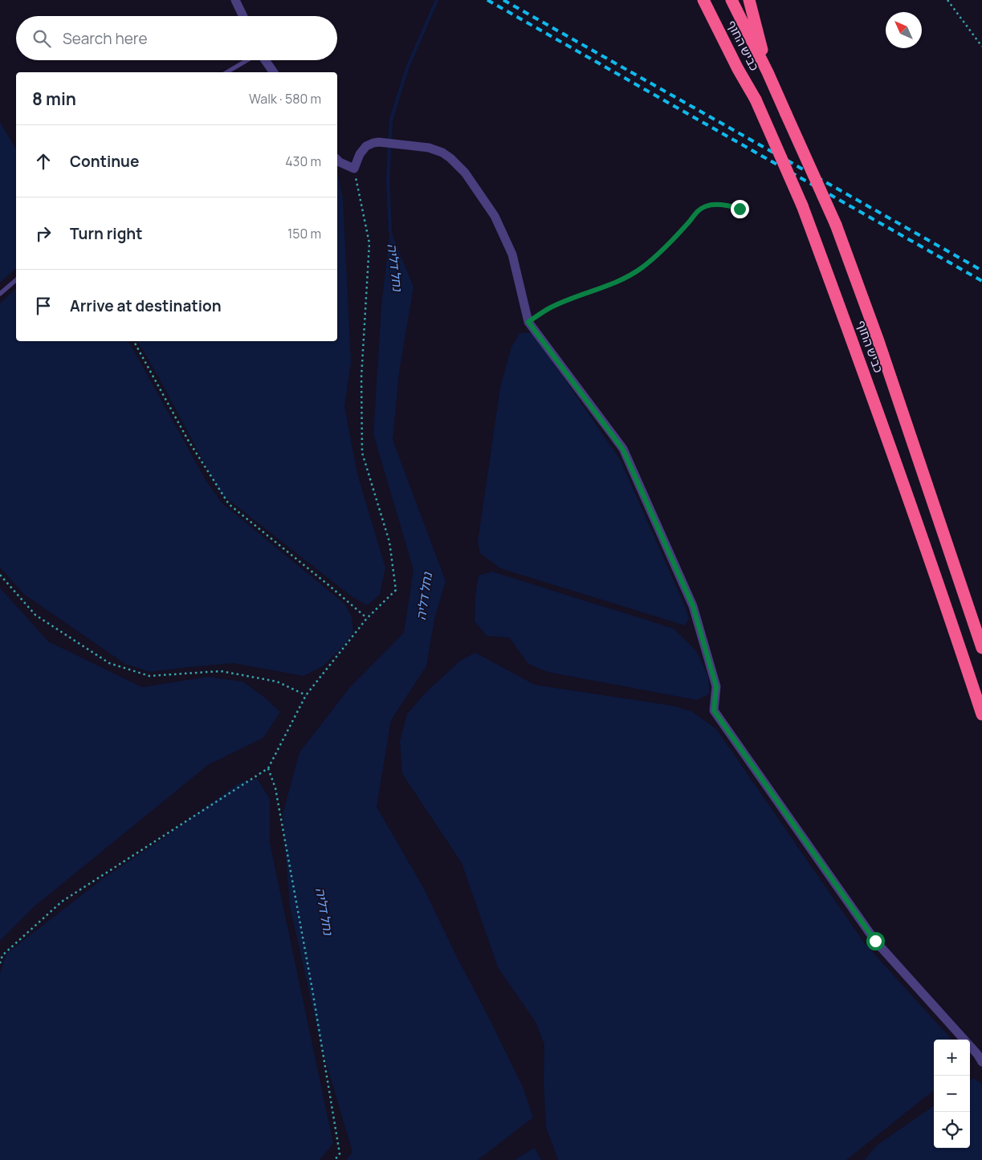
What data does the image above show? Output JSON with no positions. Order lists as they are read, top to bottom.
{
  "streets": {
    "highway": ["כביש החוף"]
  },
  "water": ["נחל דליה"],
  "north": "top left",
  "page": {
    "search": "Search here",
    "heading": ["8 min", "Walk · 580 m"],
    "list": [
      ["Continue", "430 m"],
      ["Turn right", "150 m"],
      "Arrive at destination"
    ],
    "map_buttons": ["+", "−"]
  }
}
